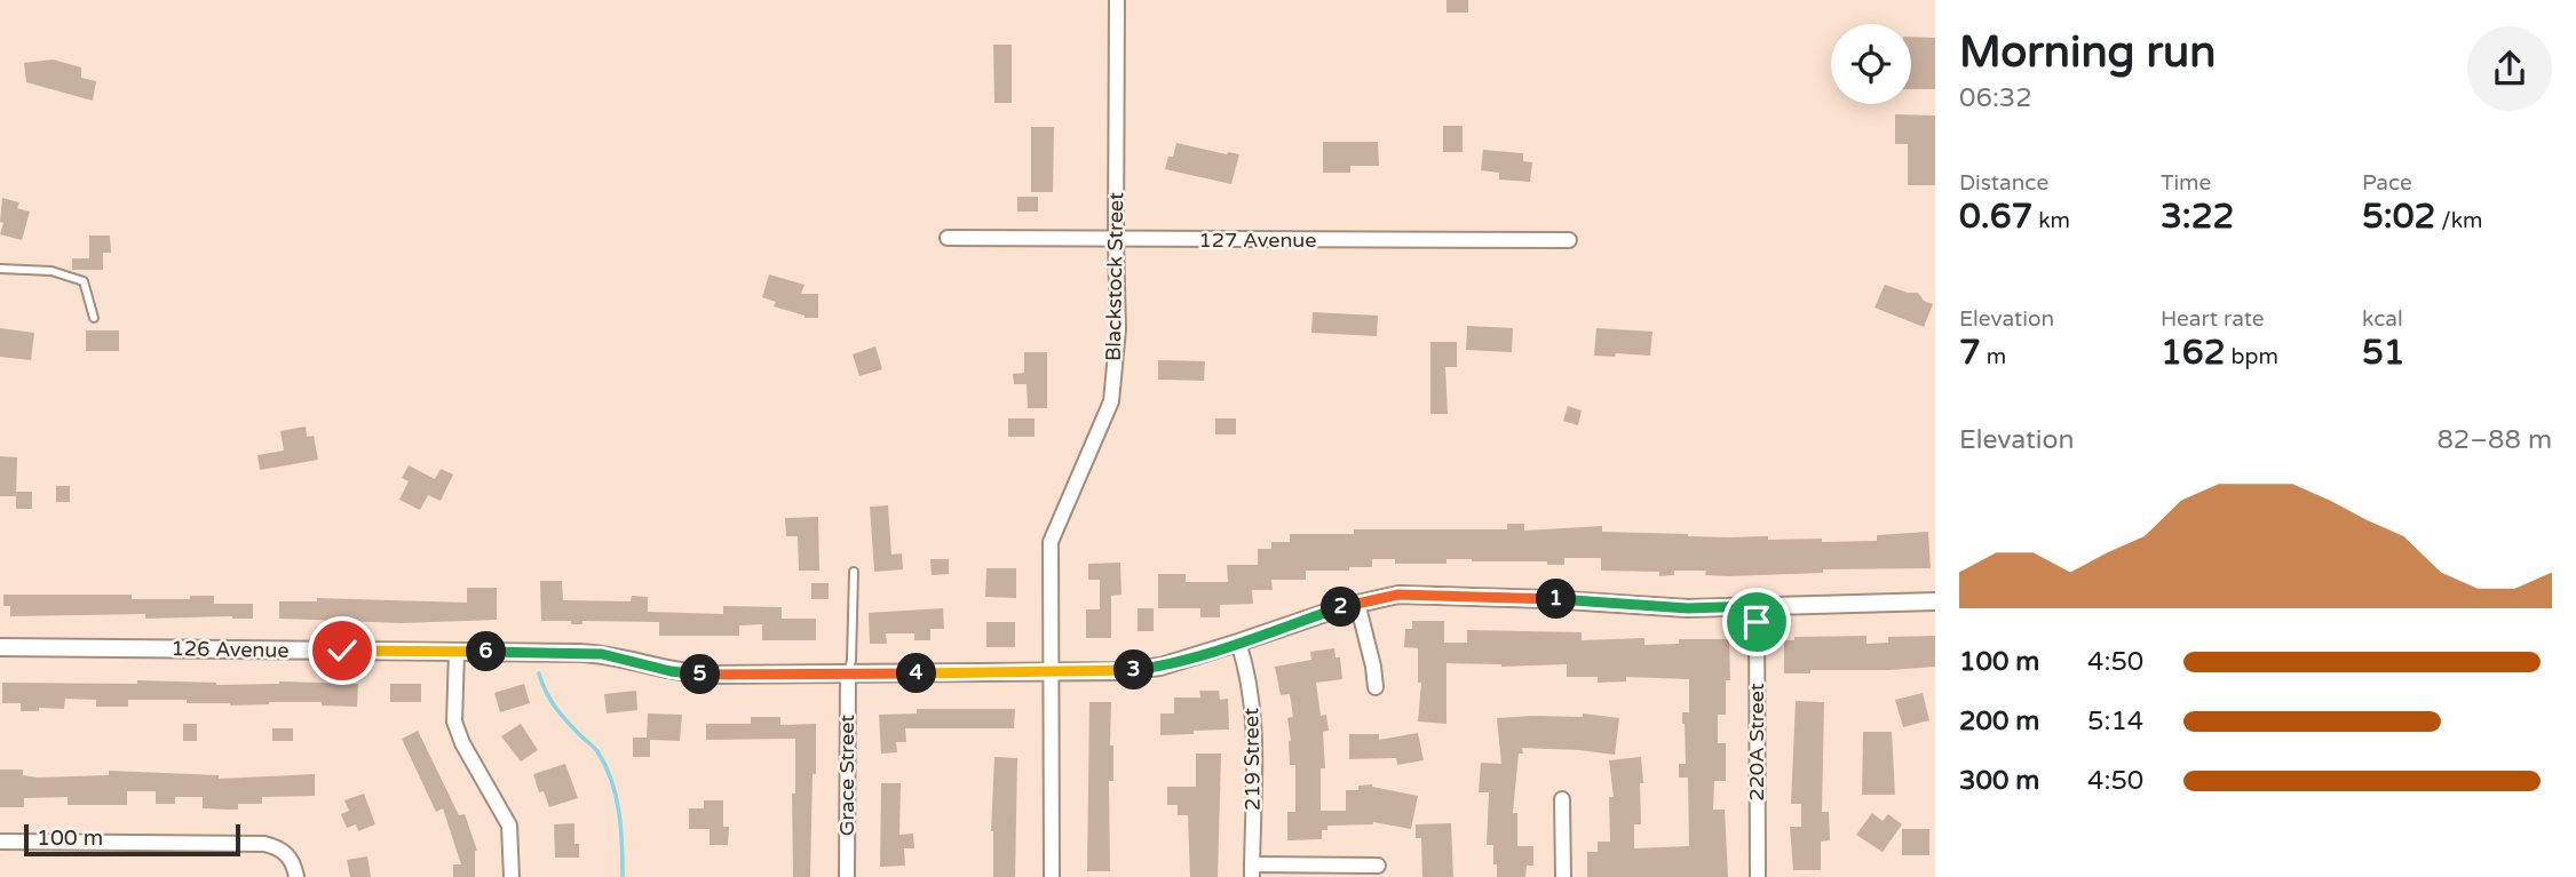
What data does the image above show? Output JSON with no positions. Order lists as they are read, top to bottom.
{
  "streets": {
    "street": [
      "127 Avenue",
      "Blackstock Street",
      "126 Avenue",
      "220A Street",
      "219 Street",
      "Grace Street"
    ]
  },
  "crossings": [
    ["127 Avenue", "Blackstock Street"],
    ["Blackstock Street", "126 Avenue"],
    ["126 Avenue", "220A Street"],
    ["126 Avenue", "219 Street"],
    ["126 Avenue", "Grace Street"]
  ],
  "scale_bar": "100 m",
  "page": {
    "heading": ["Morning run", "06:32"],
    "stats": [
      ["Distance", "0.67 km"],
      ["Time", "3:22"],
      ["Pace", "5:02 /km"],
      ["Elevation", "7 m"],
      ["Heart rate", "162 bpm"],
      ["kcal", "51"]
    ],
    "chart": ["Elevation", "82–88 m"],
    "pins": [
      "1",
      "2",
      "6",
      "3",
      "4",
      "5"
    ],
    "list": [
      {
        "name": "100 m",
        "note": "4:50"
      },
      {
        "name": "200 m",
        "note": "5:14"
      },
      {
        "name": "300 m",
        "note": "4:50"
      }
    ],
    "scale": "100 m"
  }
}
